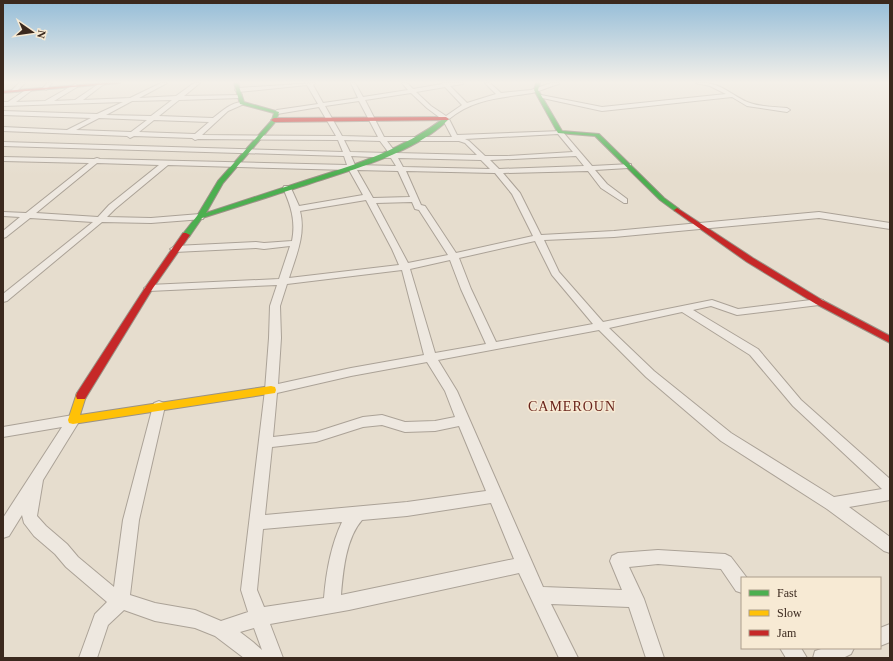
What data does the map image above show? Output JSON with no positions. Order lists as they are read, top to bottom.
{
  "districts": ["CAMEROUN"],
  "legend": ["Fast", "Slow", "Jam"],
  "north": "right"
}
